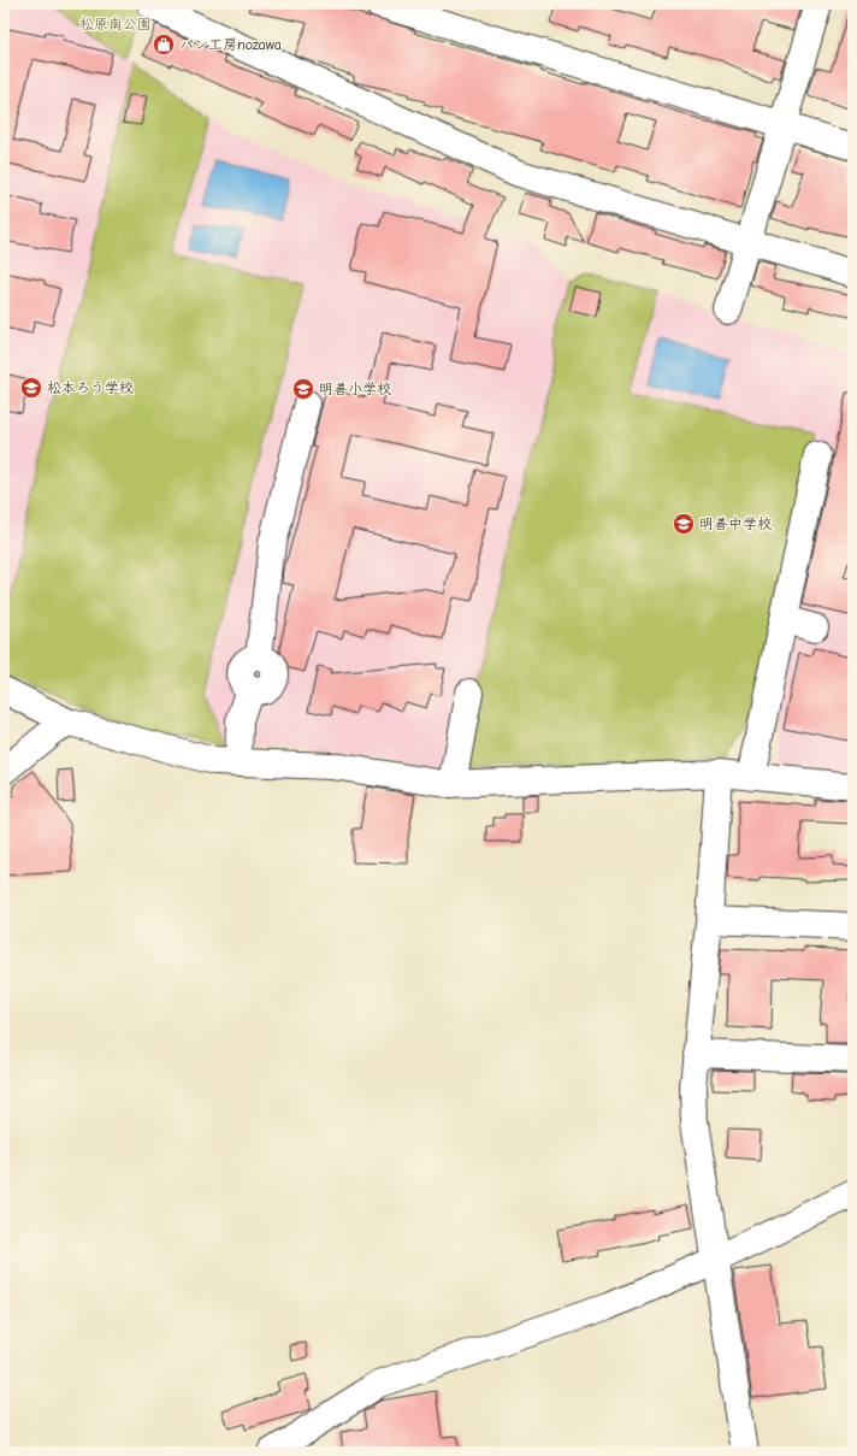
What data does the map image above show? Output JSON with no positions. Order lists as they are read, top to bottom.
{
  "parks": ["松原南公園"],
  "places": {
    "shop": ["パン工房nozawa"],
    "school or university": ["松本ろう学校", "明善小学校", "明善中学校"]
  }
}
